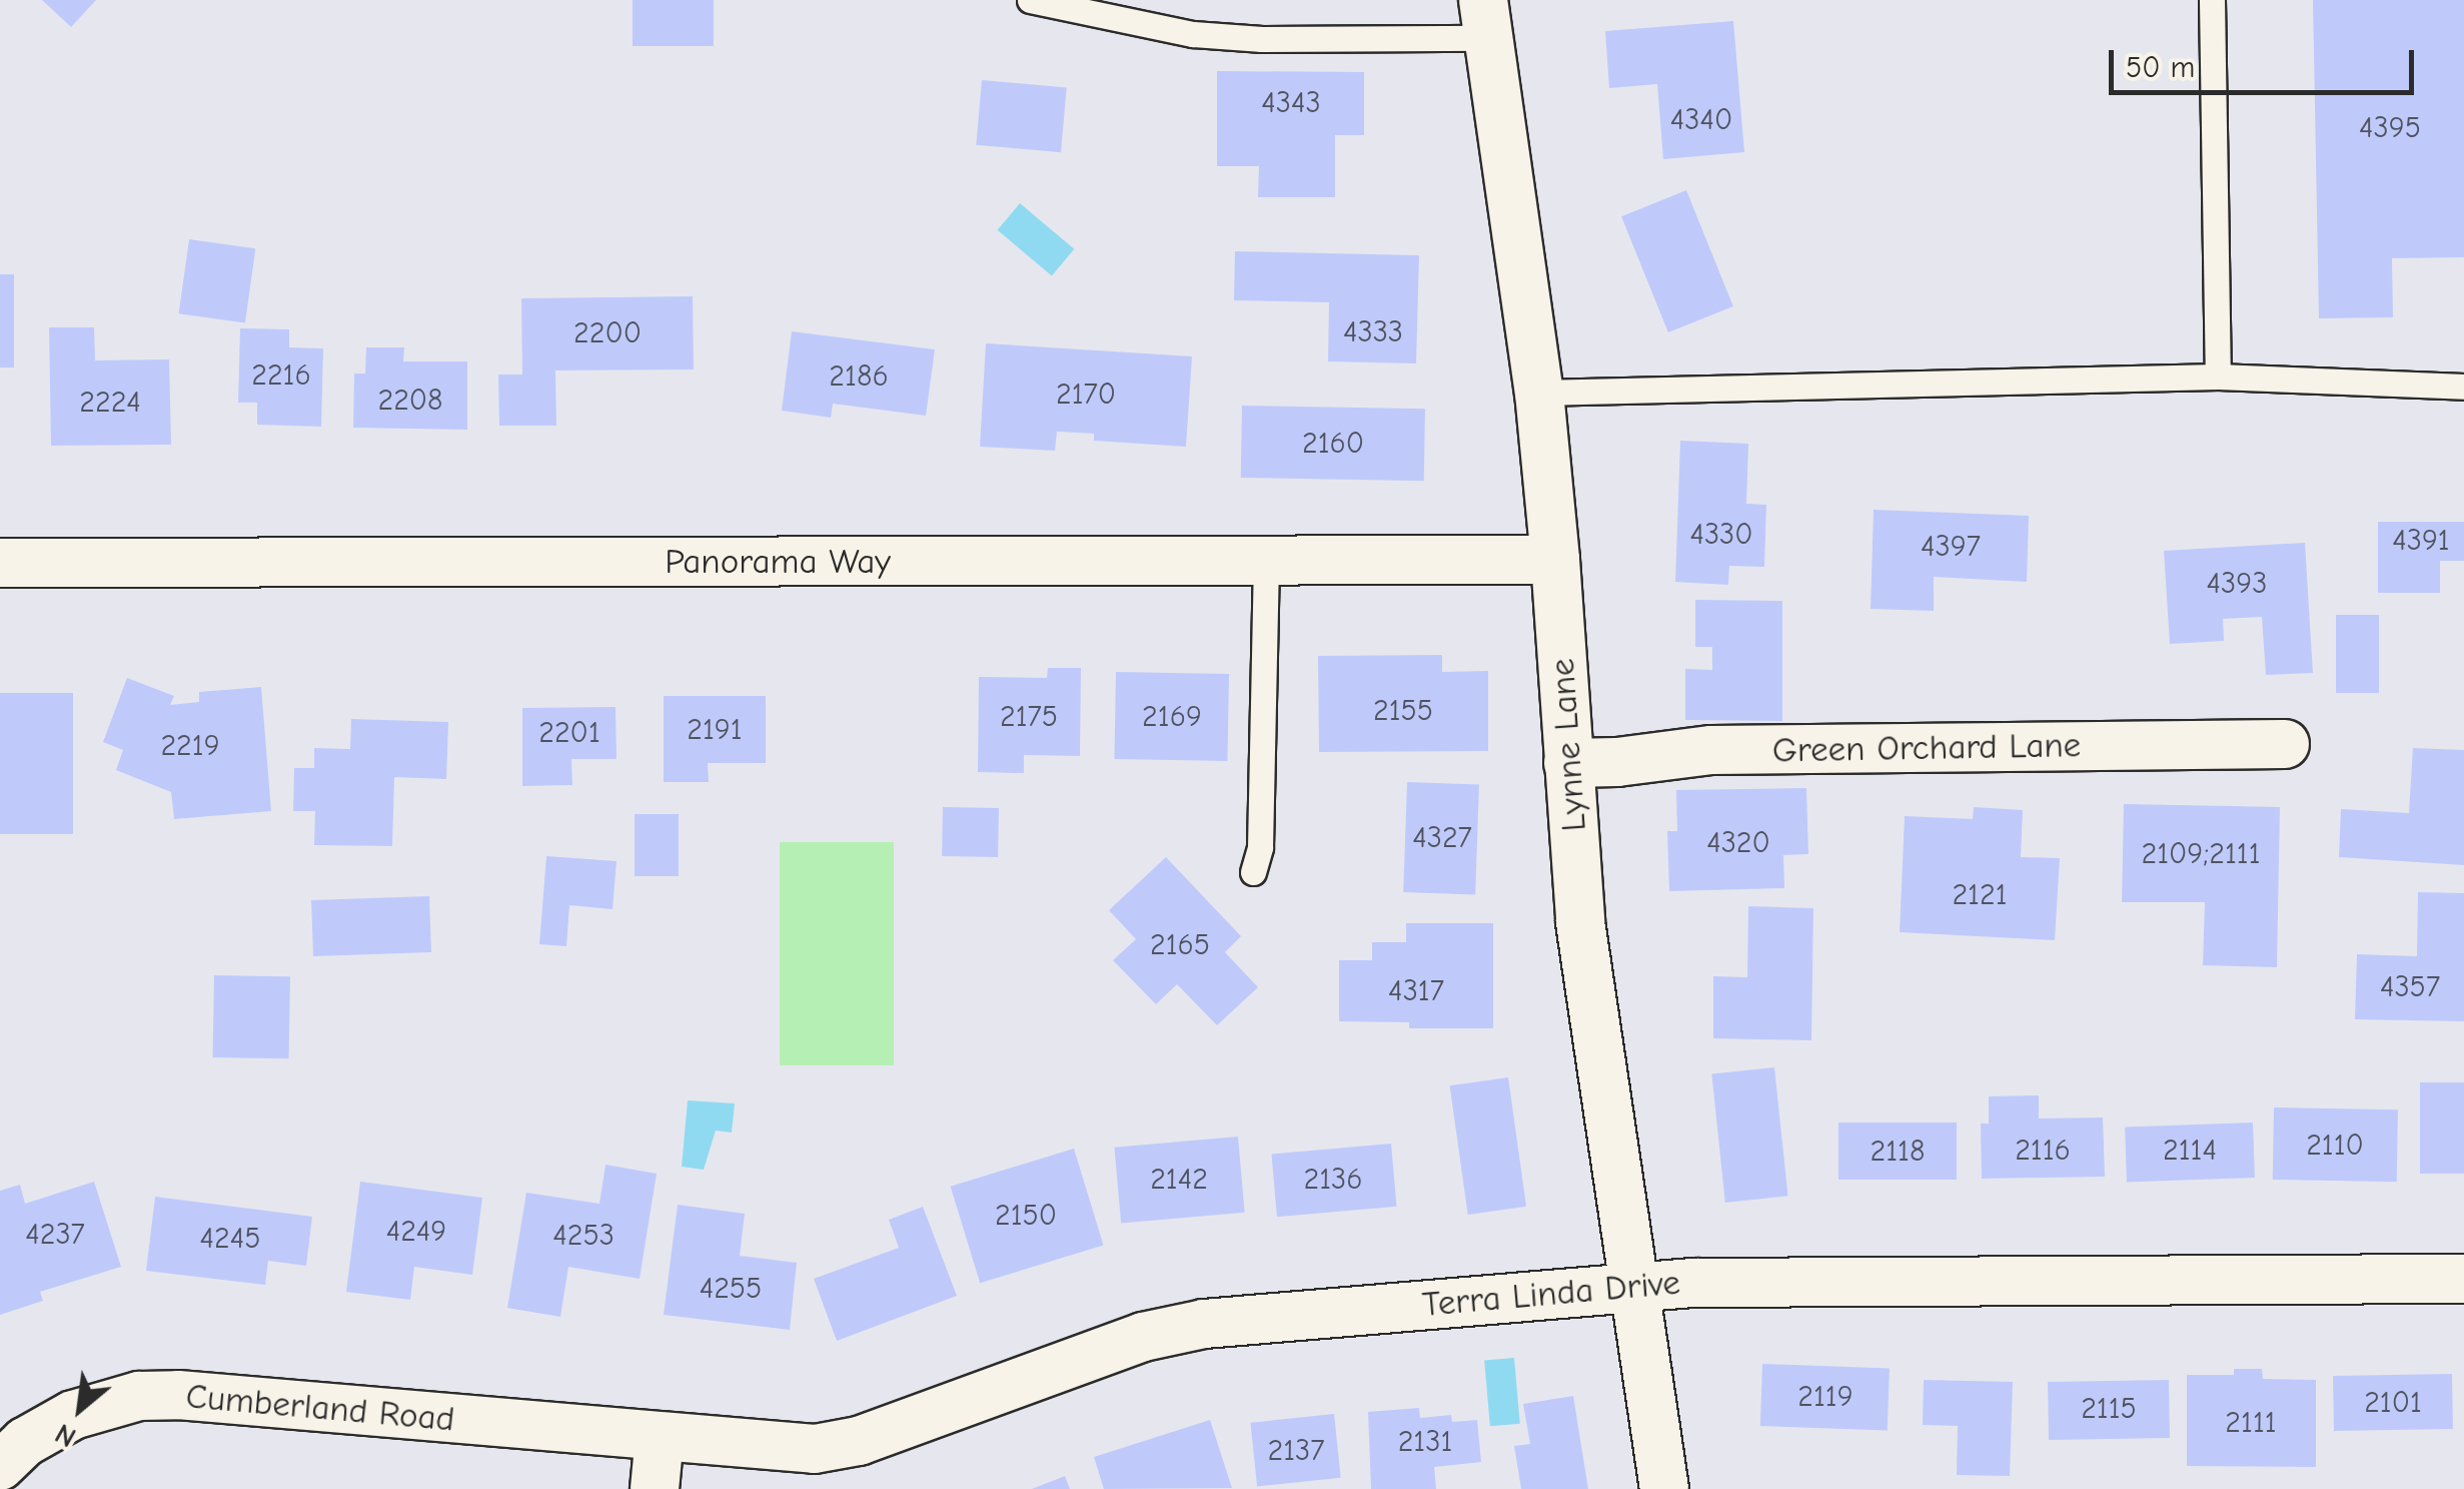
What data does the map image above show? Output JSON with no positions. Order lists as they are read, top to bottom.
{
  "streets": {
    "street": [
      "Panorama Way",
      "Lynne Lane",
      "Green Orchard Lane",
      "Terra Linda Drive",
      "Cumberland Road"
    ]
  },
  "crossings": [
    ["Panorama Way", "Lynne Lane"],
    ["Lynne Lane", "Green Orchard Lane"],
    ["Lynne Lane", "Terra Linda Drive"],
    ["Terra Linda Drive", "Cumberland Road"]
  ],
  "house_numbers": [
    "4343",
    "4340",
    "4395",
    "4333",
    "2200",
    "2216",
    "2186",
    "2170",
    "2208",
    "2224",
    "2160",
    "4330",
    "4391",
    "4397",
    "4393",
    "2155",
    "2175",
    "2169",
    "2191",
    "2201",
    "2219",
    "4327",
    "4320",
    "2109;2111",
    "2121",
    "2165",
    "4357",
    "4317",
    "2110",
    "2116",
    "2114",
    "2118",
    "2142",
    "2136",
    "2150",
    "4249",
    "4237",
    "4253",
    "4245",
    "4255",
    "2119",
    "2101",
    "2115",
    "2111",
    "2131",
    "2137"
  ],
  "scale_bar": "50 m",
  "north": "bottom left"
}
